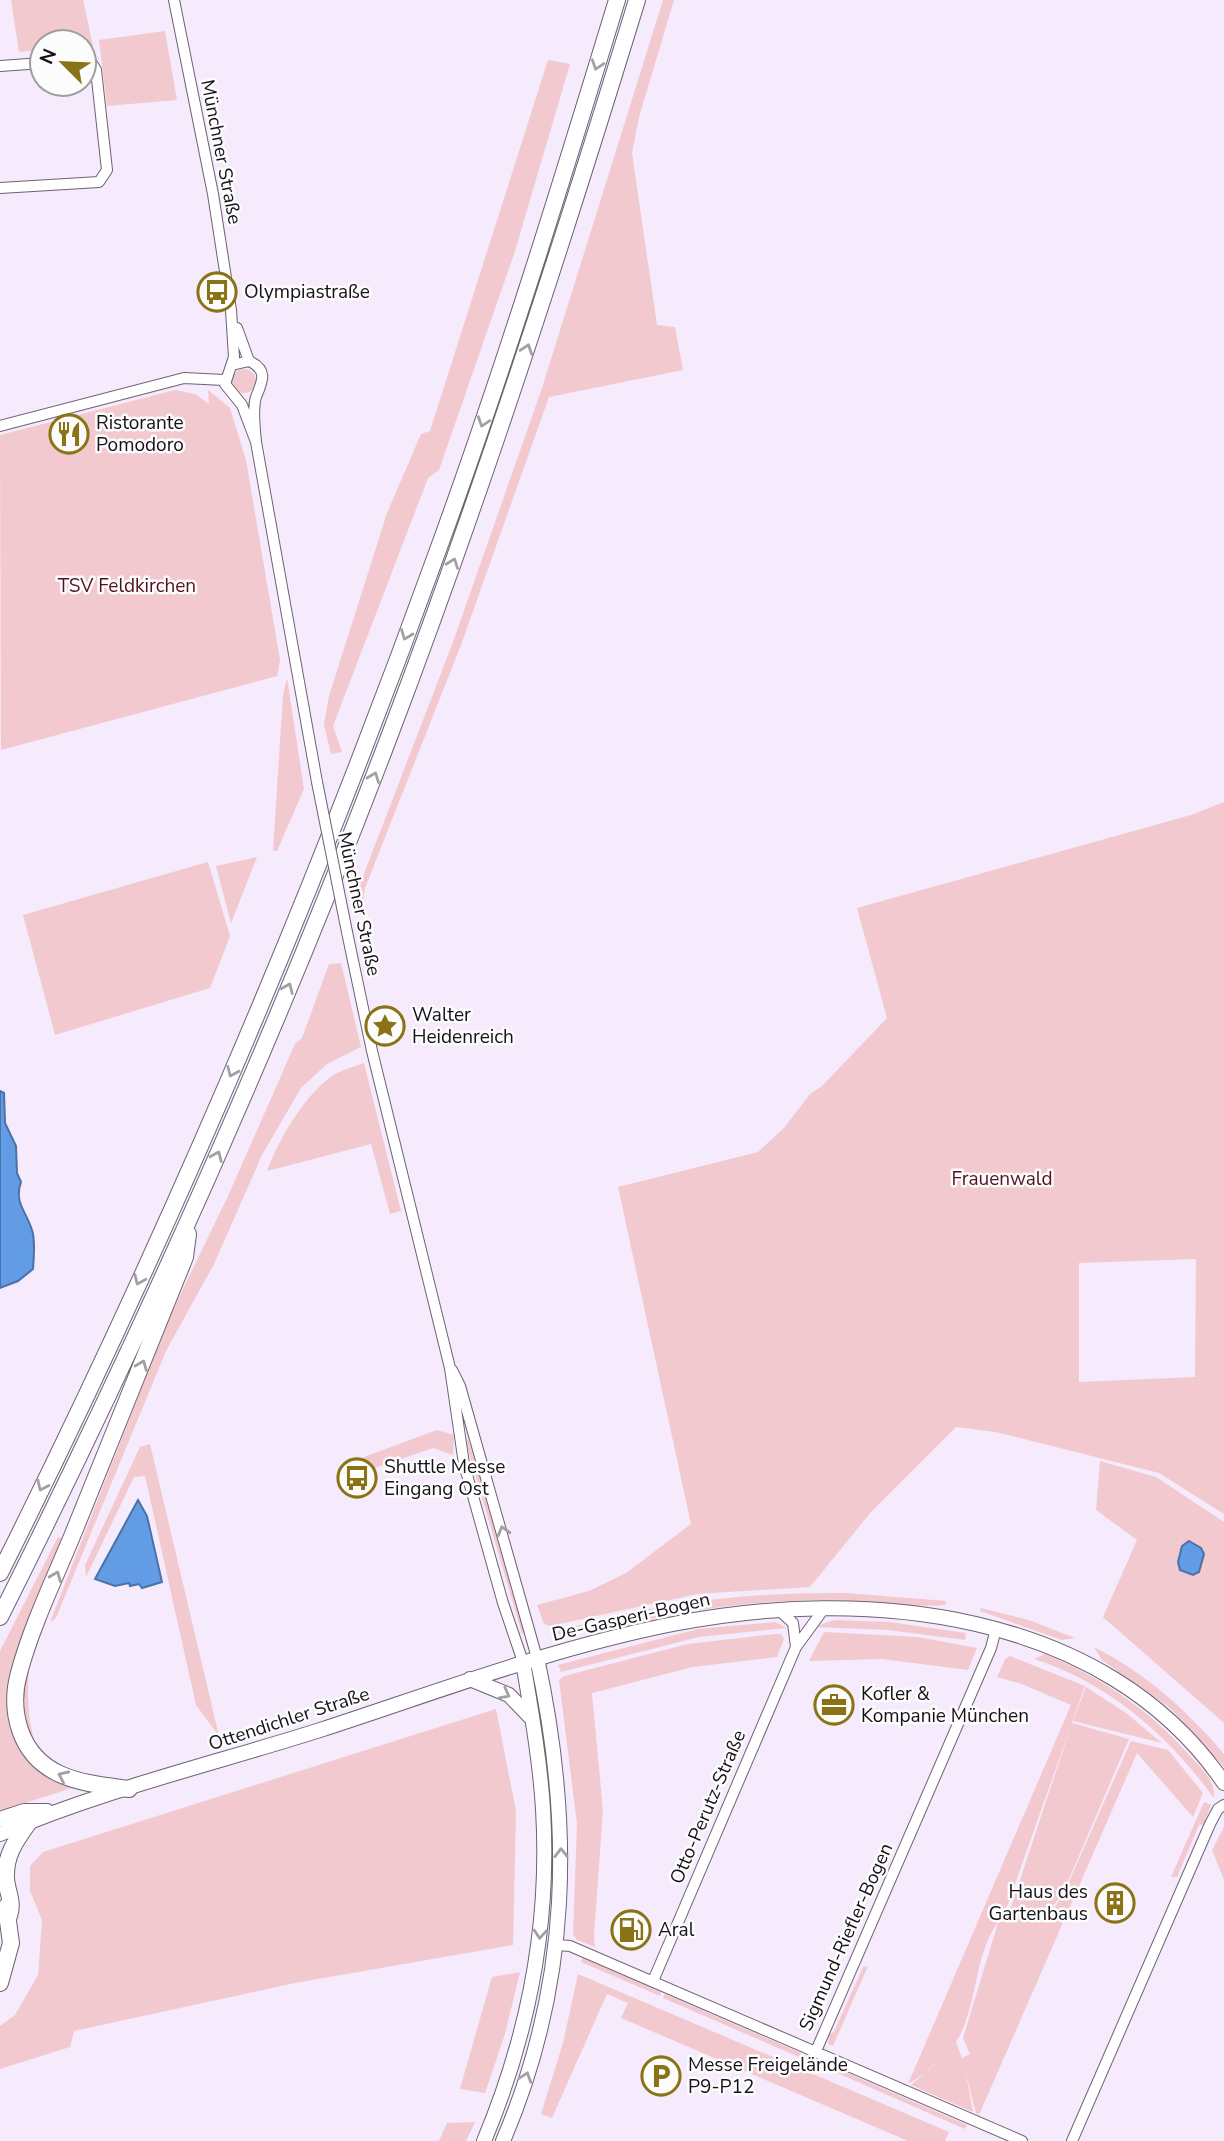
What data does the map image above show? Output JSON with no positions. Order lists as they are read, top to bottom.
{
  "streets": {
    "main road": ["De-Gasperi-Bogen", "Ottendichler Straße"],
    "street": ["Münchner Straße", "Otto-Perutz-Straße", "Sigmund-Riefler-Bogen"]
  },
  "crossings": [
    ["Münchner Straße", "De-Gasperi-Bogen"],
    ["Münchner Straße", "Ottendichler Straße"],
    ["De-Gasperi-Bogen", "Ottendichler Straße"],
    ["De-Gasperi-Bogen", "Otto-Perutz-Straße"],
    ["De-Gasperi-Bogen", "Sigmund-Riefler-Bogen"]
  ],
  "parks": ["TSV Feldkirchen", "Frauenwald"],
  "places": {
    "bus stop": ["Olympiastraße", "Shuttle Messe Eingang Ost"],
    "restaurant": ["Ristorante Pomodoro"],
    "place": ["Walter Heidenreich"],
    "office": ["Kofler & Kompanie München"],
    "building": ["Haus des Gartenbaus"],
    "fuel station": ["Aral"],
    "parking": ["Messe Freigelände P9-P12"]
  },
  "north": "top left"
}
